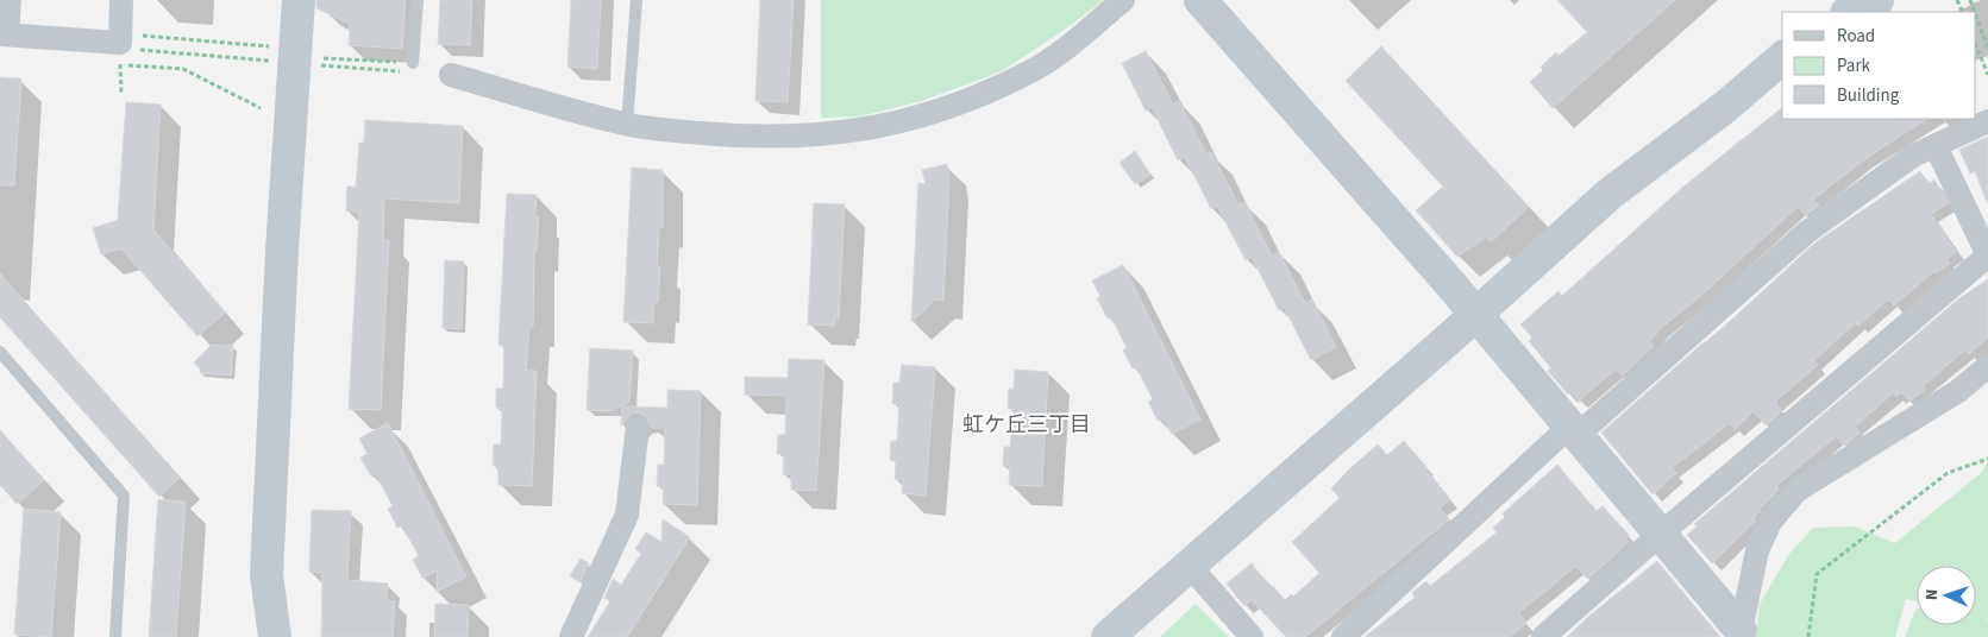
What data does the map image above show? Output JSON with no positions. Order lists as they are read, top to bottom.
{
  "districts": ["虹ケ丘三丁目"],
  "legend": ["Road", "Park", "Building"],
  "north": "left"
}
